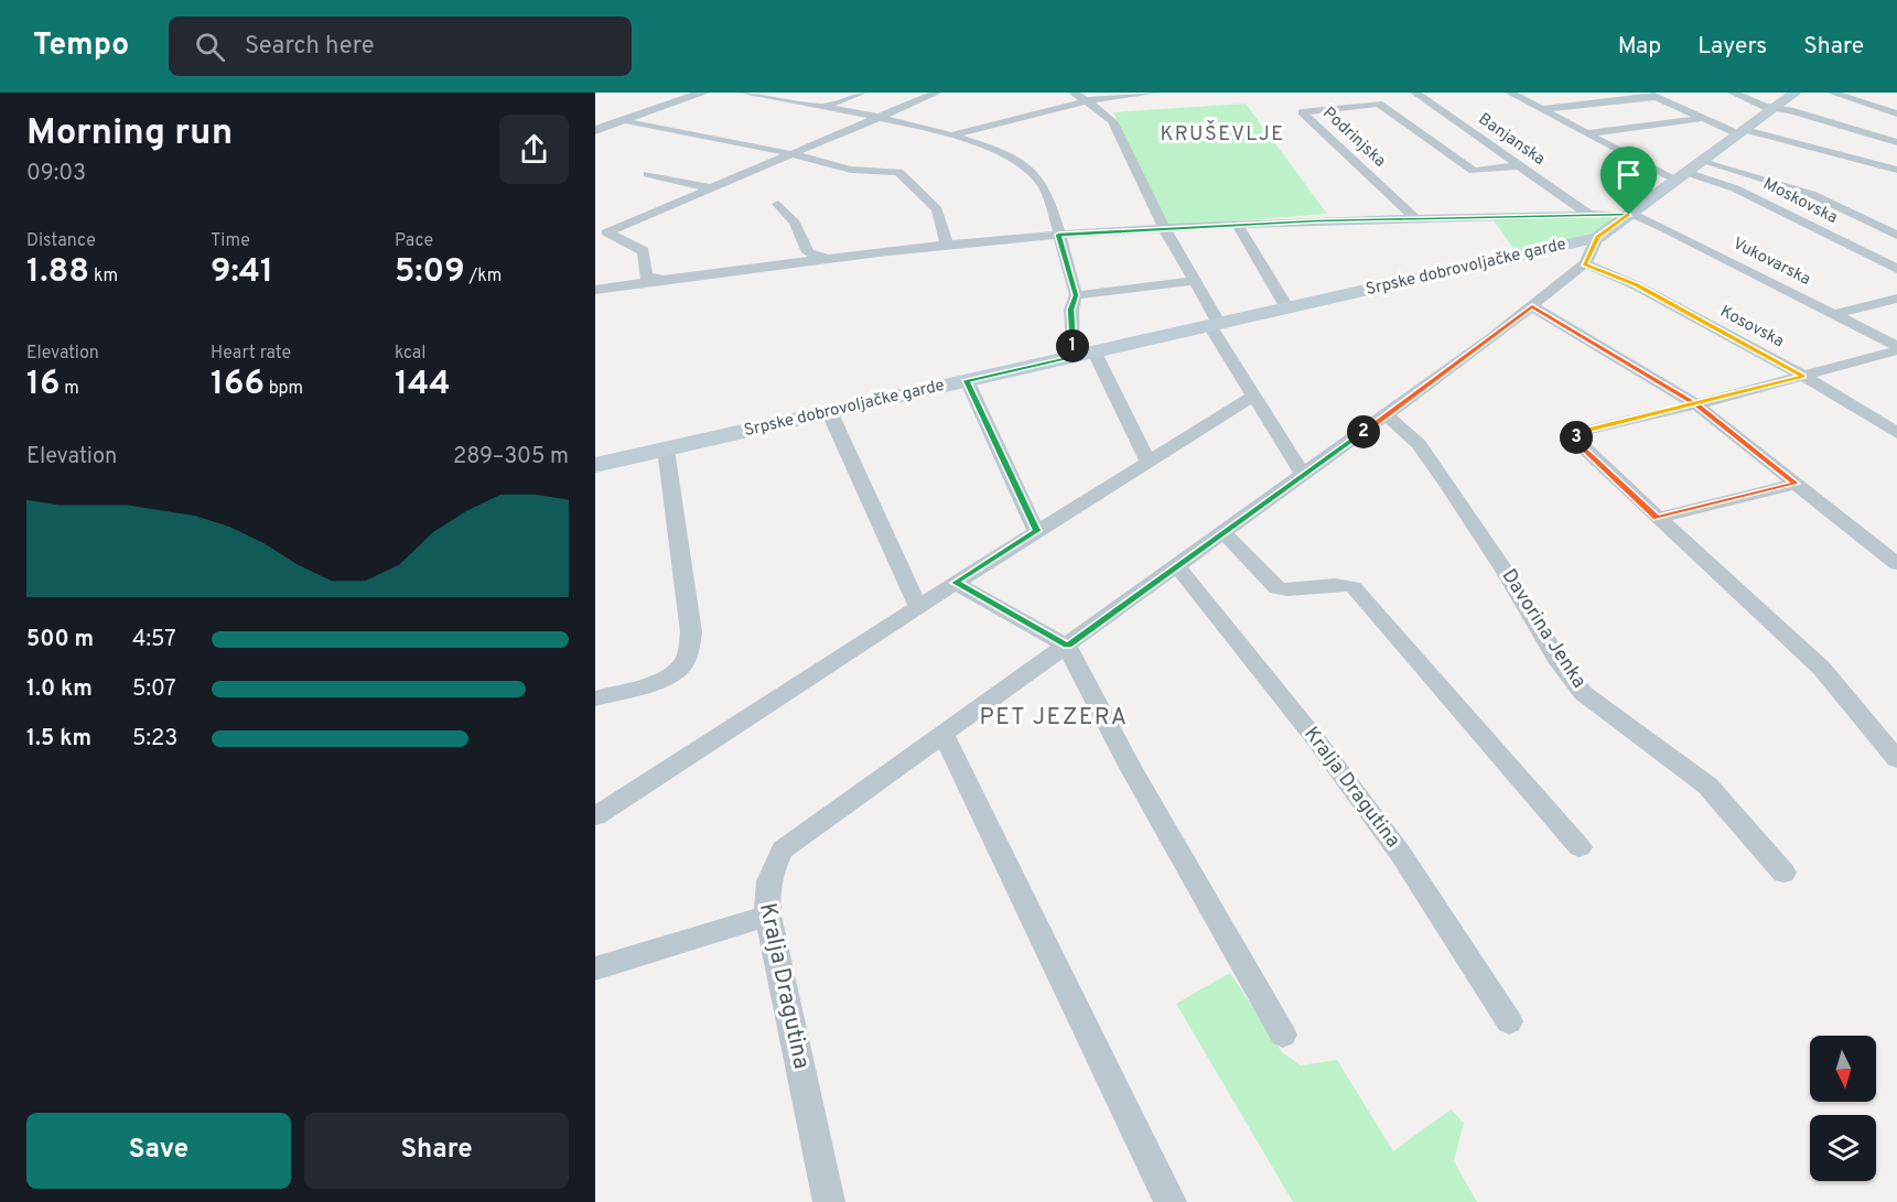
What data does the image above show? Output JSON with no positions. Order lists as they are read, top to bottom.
{
  "streets": {
    "main road": ["Srpske dobrovoljačke garde"],
    "street": [
      "Podrinjska",
      "Banjanska",
      "Moskovska",
      "Vukovarska",
      "Kosovska",
      "Davorina Jenka",
      "Kralja Dragutina"
    ]
  },
  "crossings": [
    ["Podrinjska", "Banjanska"],
    ["Moskovska", "Srpske dobrovoljačke garde"],
    ["Vukovarska", "Srpske dobrovoljačke garde"],
    ["Srpske dobrovoljačke garde", "Kralja Dragutina"],
    ["Kosovska", "Kralja Dragutina"],
    ["Davorina Jenka", "Kralja Dragutina"]
  ],
  "districts": ["KRUŠEVLJE", "PET JEZERA"],
  "north": "bottom",
  "page": {
    "header": "Tempo",
    "search": "Search here",
    "nav": ["Map", "Layers", "Share"],
    "heading": ["Morning run", "09:03"],
    "stats": [
      ["Distance", "1.88 km"],
      ["Time", "9:41"],
      ["Pace", "5:09 /km"],
      ["Elevation", "16 m"],
      ["Heart rate", "166 bpm"],
      ["kcal", "144"]
    ],
    "pins": ["1", "2", "3"],
    "chart": ["Elevation", "289–305 m"],
    "list": [
      {
        "name": "500 m",
        "note": "4:57"
      },
      {
        "name": "1.0 km",
        "note": "5:07"
      },
      {
        "name": "1.5 km",
        "note": "5:23"
      }
    ],
    "buttons": ["Save", "Share"]
  }
}
